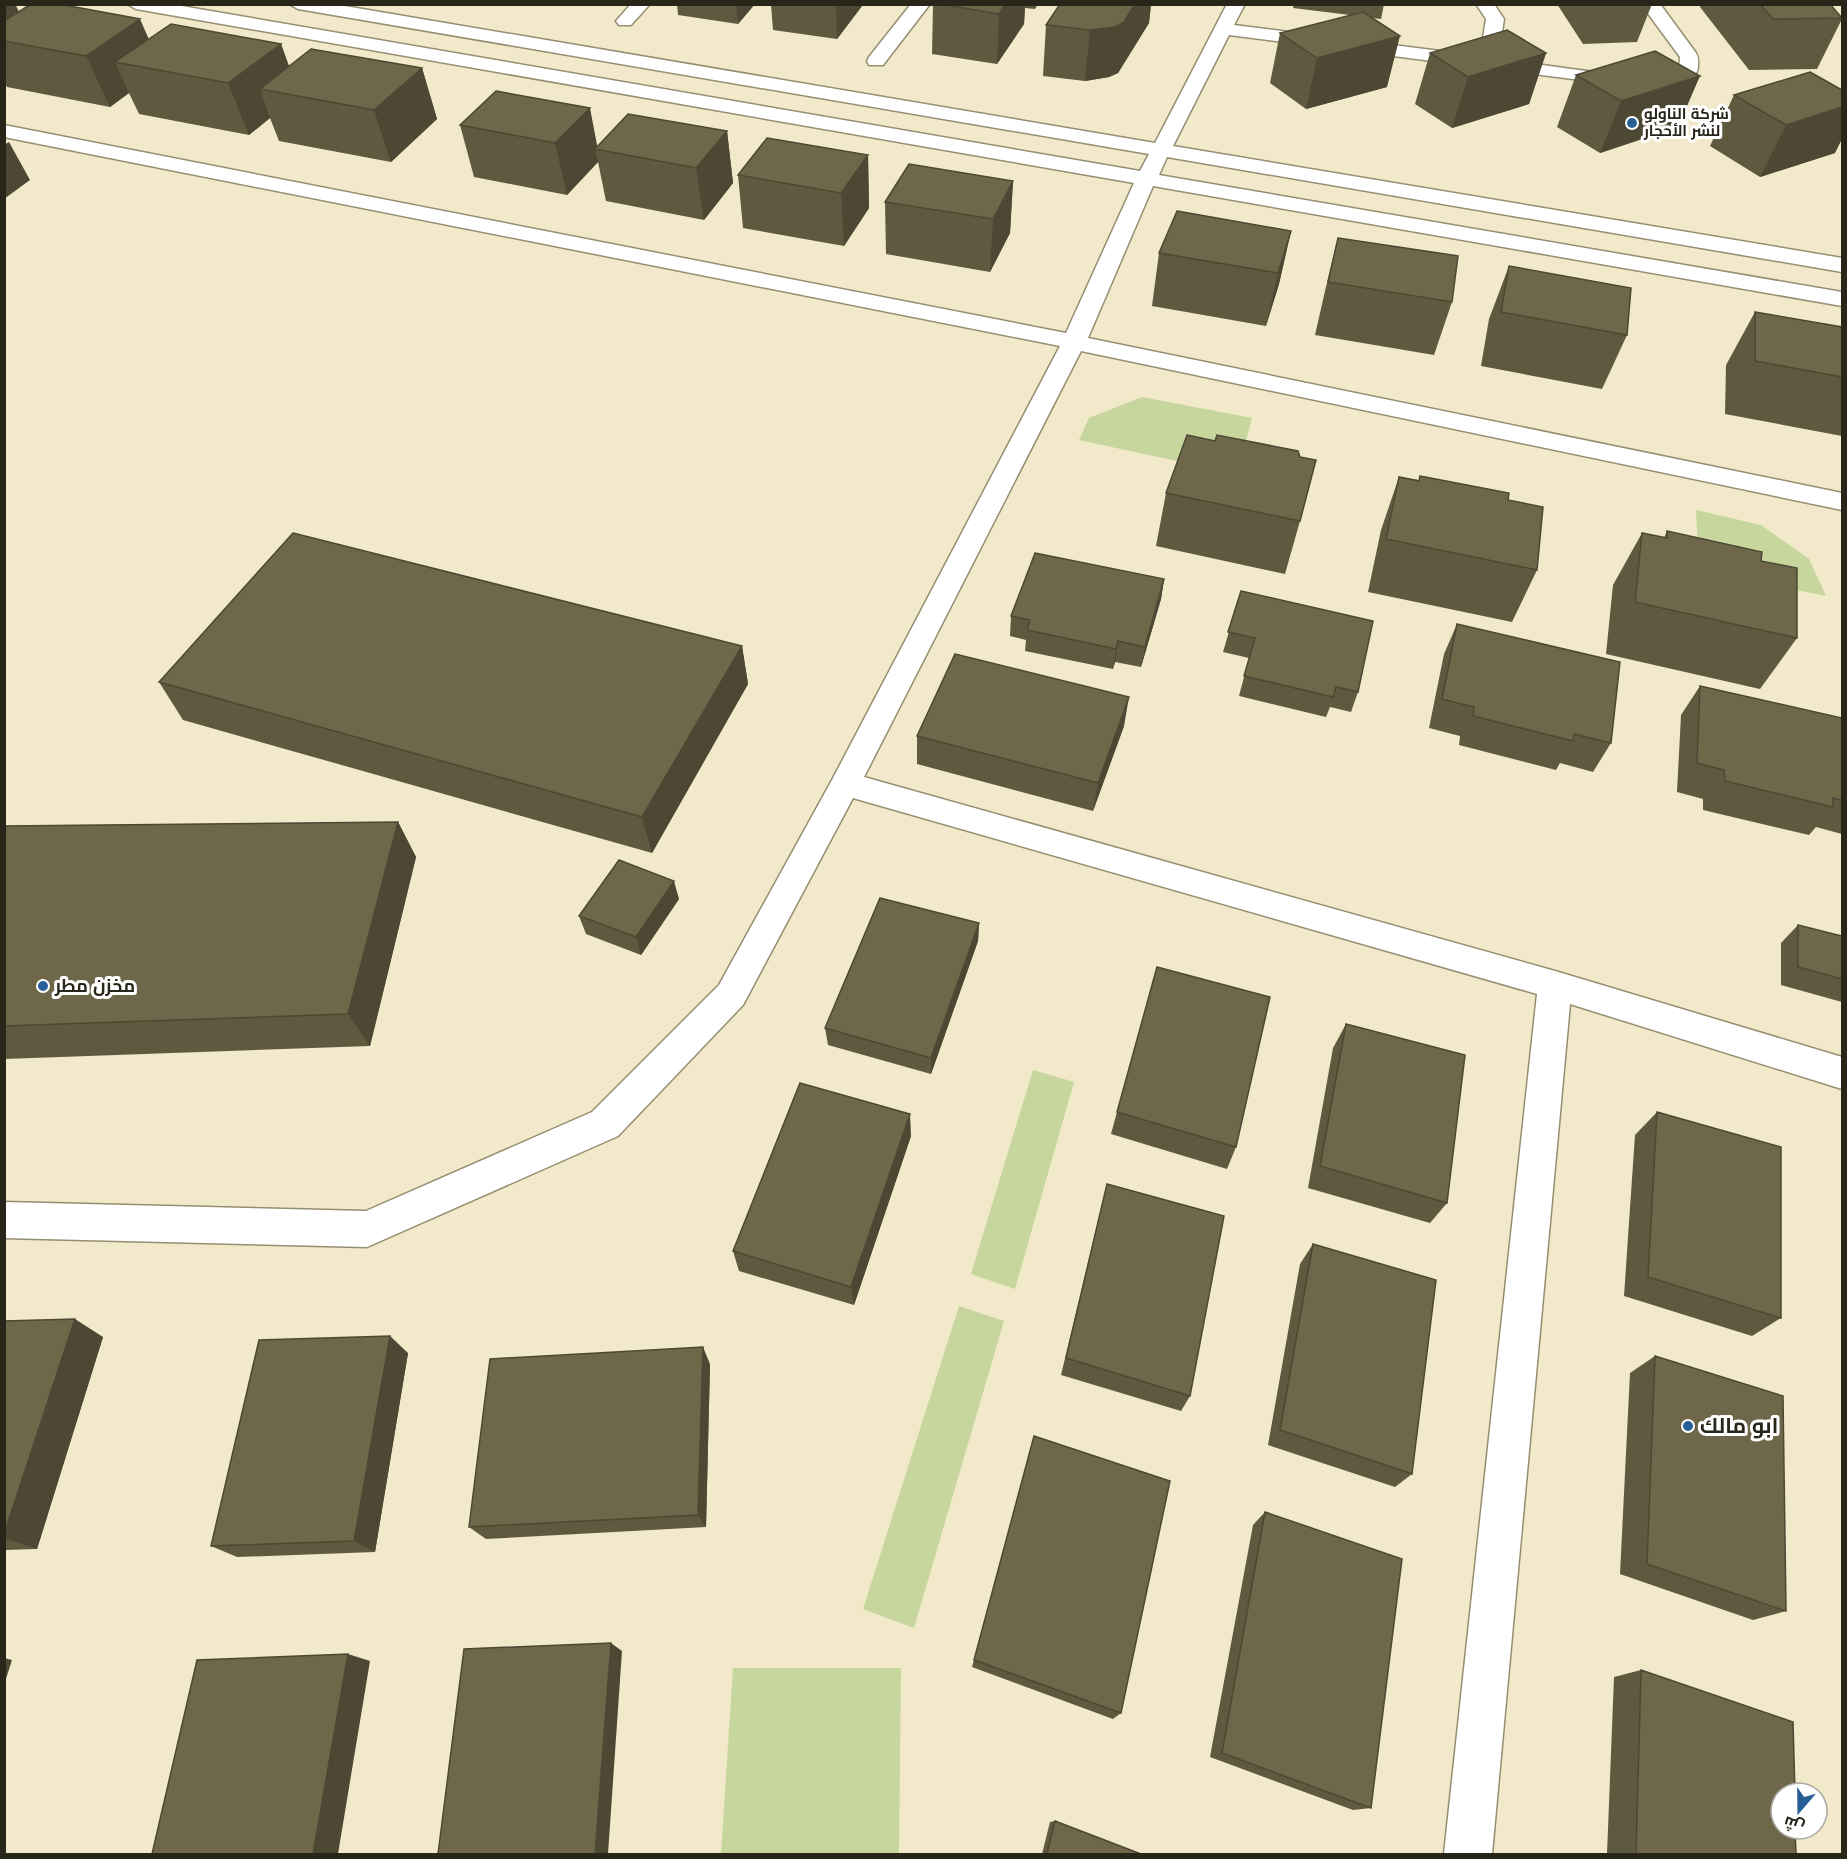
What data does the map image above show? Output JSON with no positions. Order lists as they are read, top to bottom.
{
  "places": ["شركة الناولو لنشر الأحجار", "مخزن مطر", "ابو مالك"],
  "north": "bottom"
}
